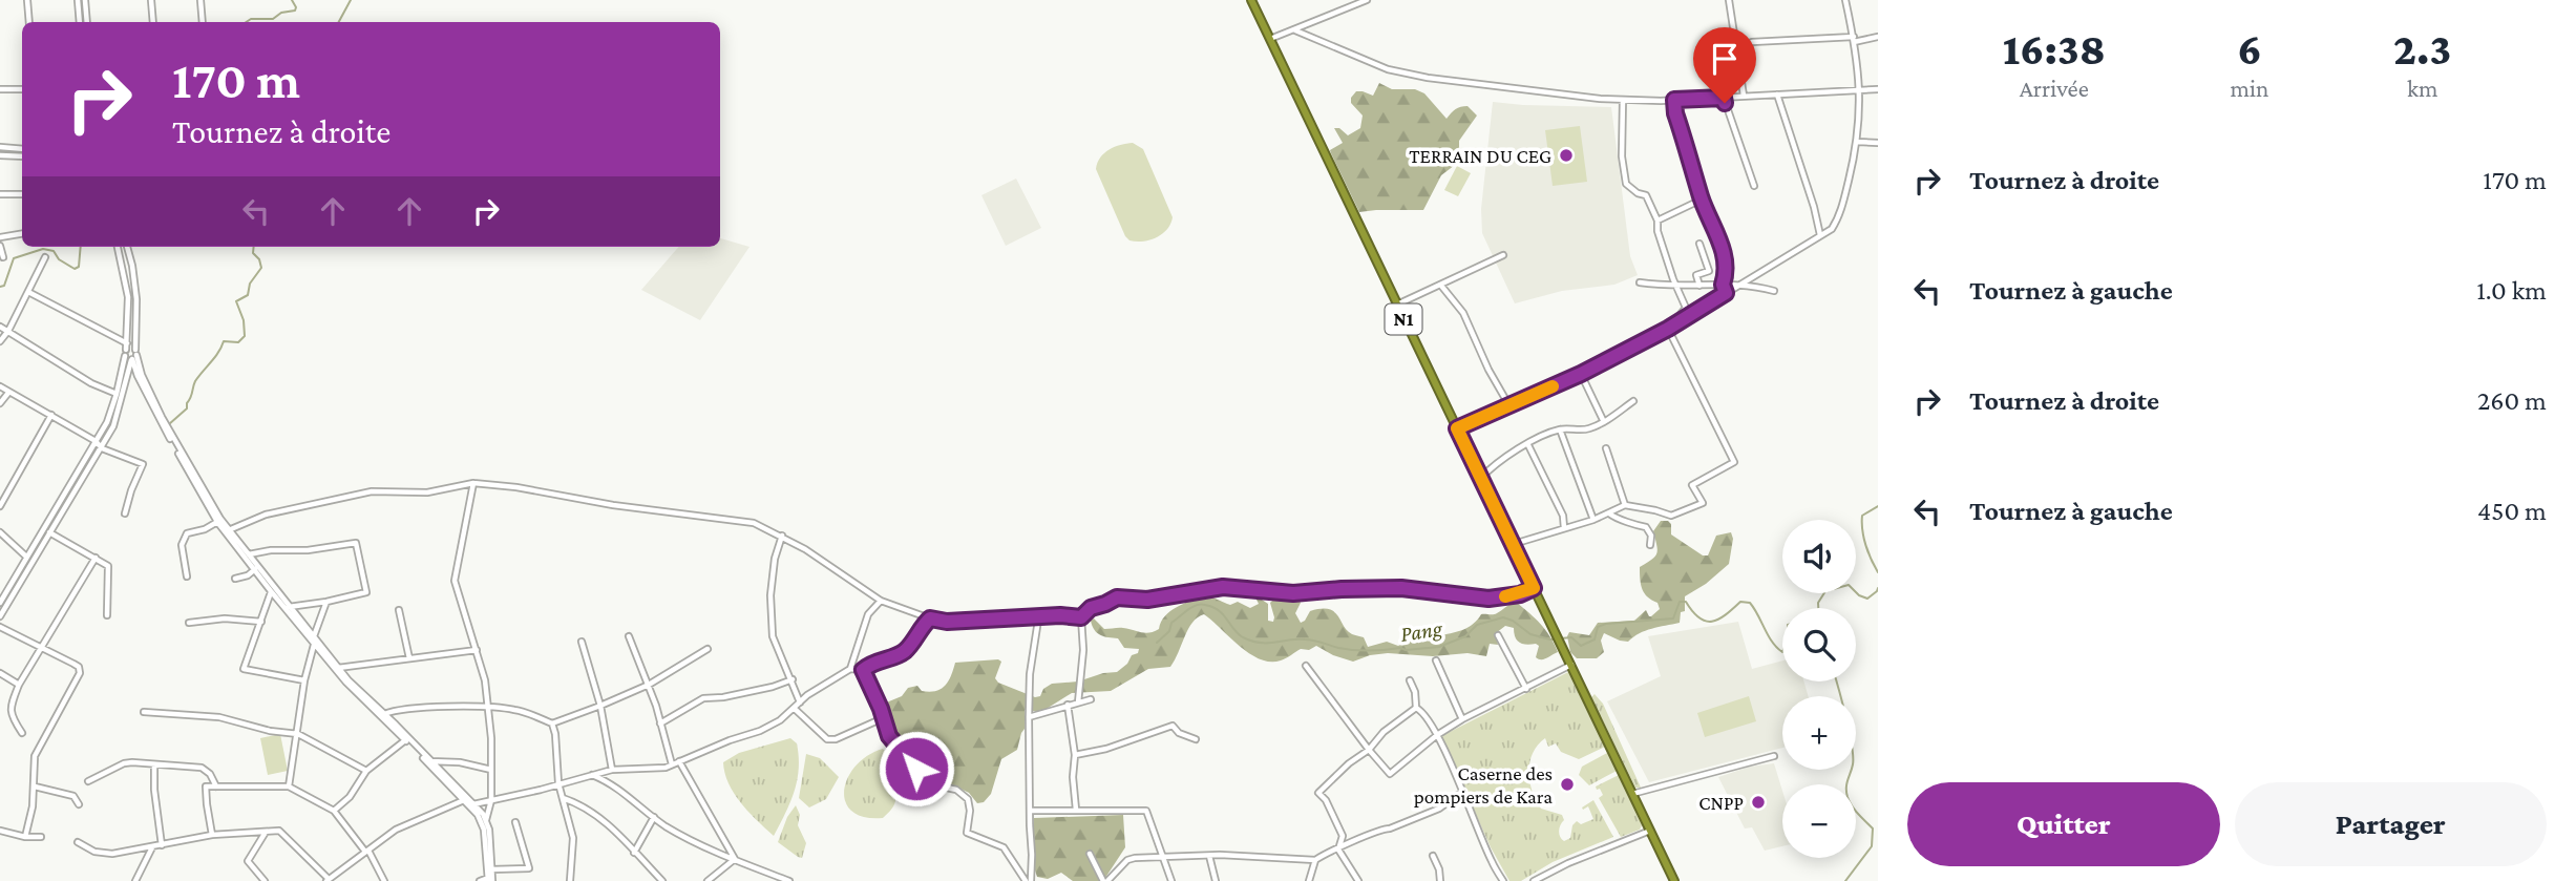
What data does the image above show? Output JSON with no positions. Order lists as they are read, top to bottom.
{
  "streets": {
    "highway": ["N1"]
  },
  "water": ["Pang"],
  "places": ["TERRAIN DU CEG", "Caserne des pompiers de Kara", "CNPP"],
  "page": {
    "eta": [
      "16:38",
      "Arrivée",
      "6",
      "min",
      "2.3",
      "km"
    ],
    "turn": ["170 m", "Tournez à droite"],
    "list": [
      {
        "name": "Tournez à droite",
        "value": "170 m"
      },
      {
        "name": "Tournez à gauche",
        "value": "1.0 km"
      },
      {
        "name": "Tournez à droite",
        "value": "260 m"
      },
      {
        "name": "Tournez à gauche",
        "value": "450 m"
      }
    ],
    "map_buttons": ["+", "−"],
    "buttons": ["Quitter", "Partager"]
  }
}
